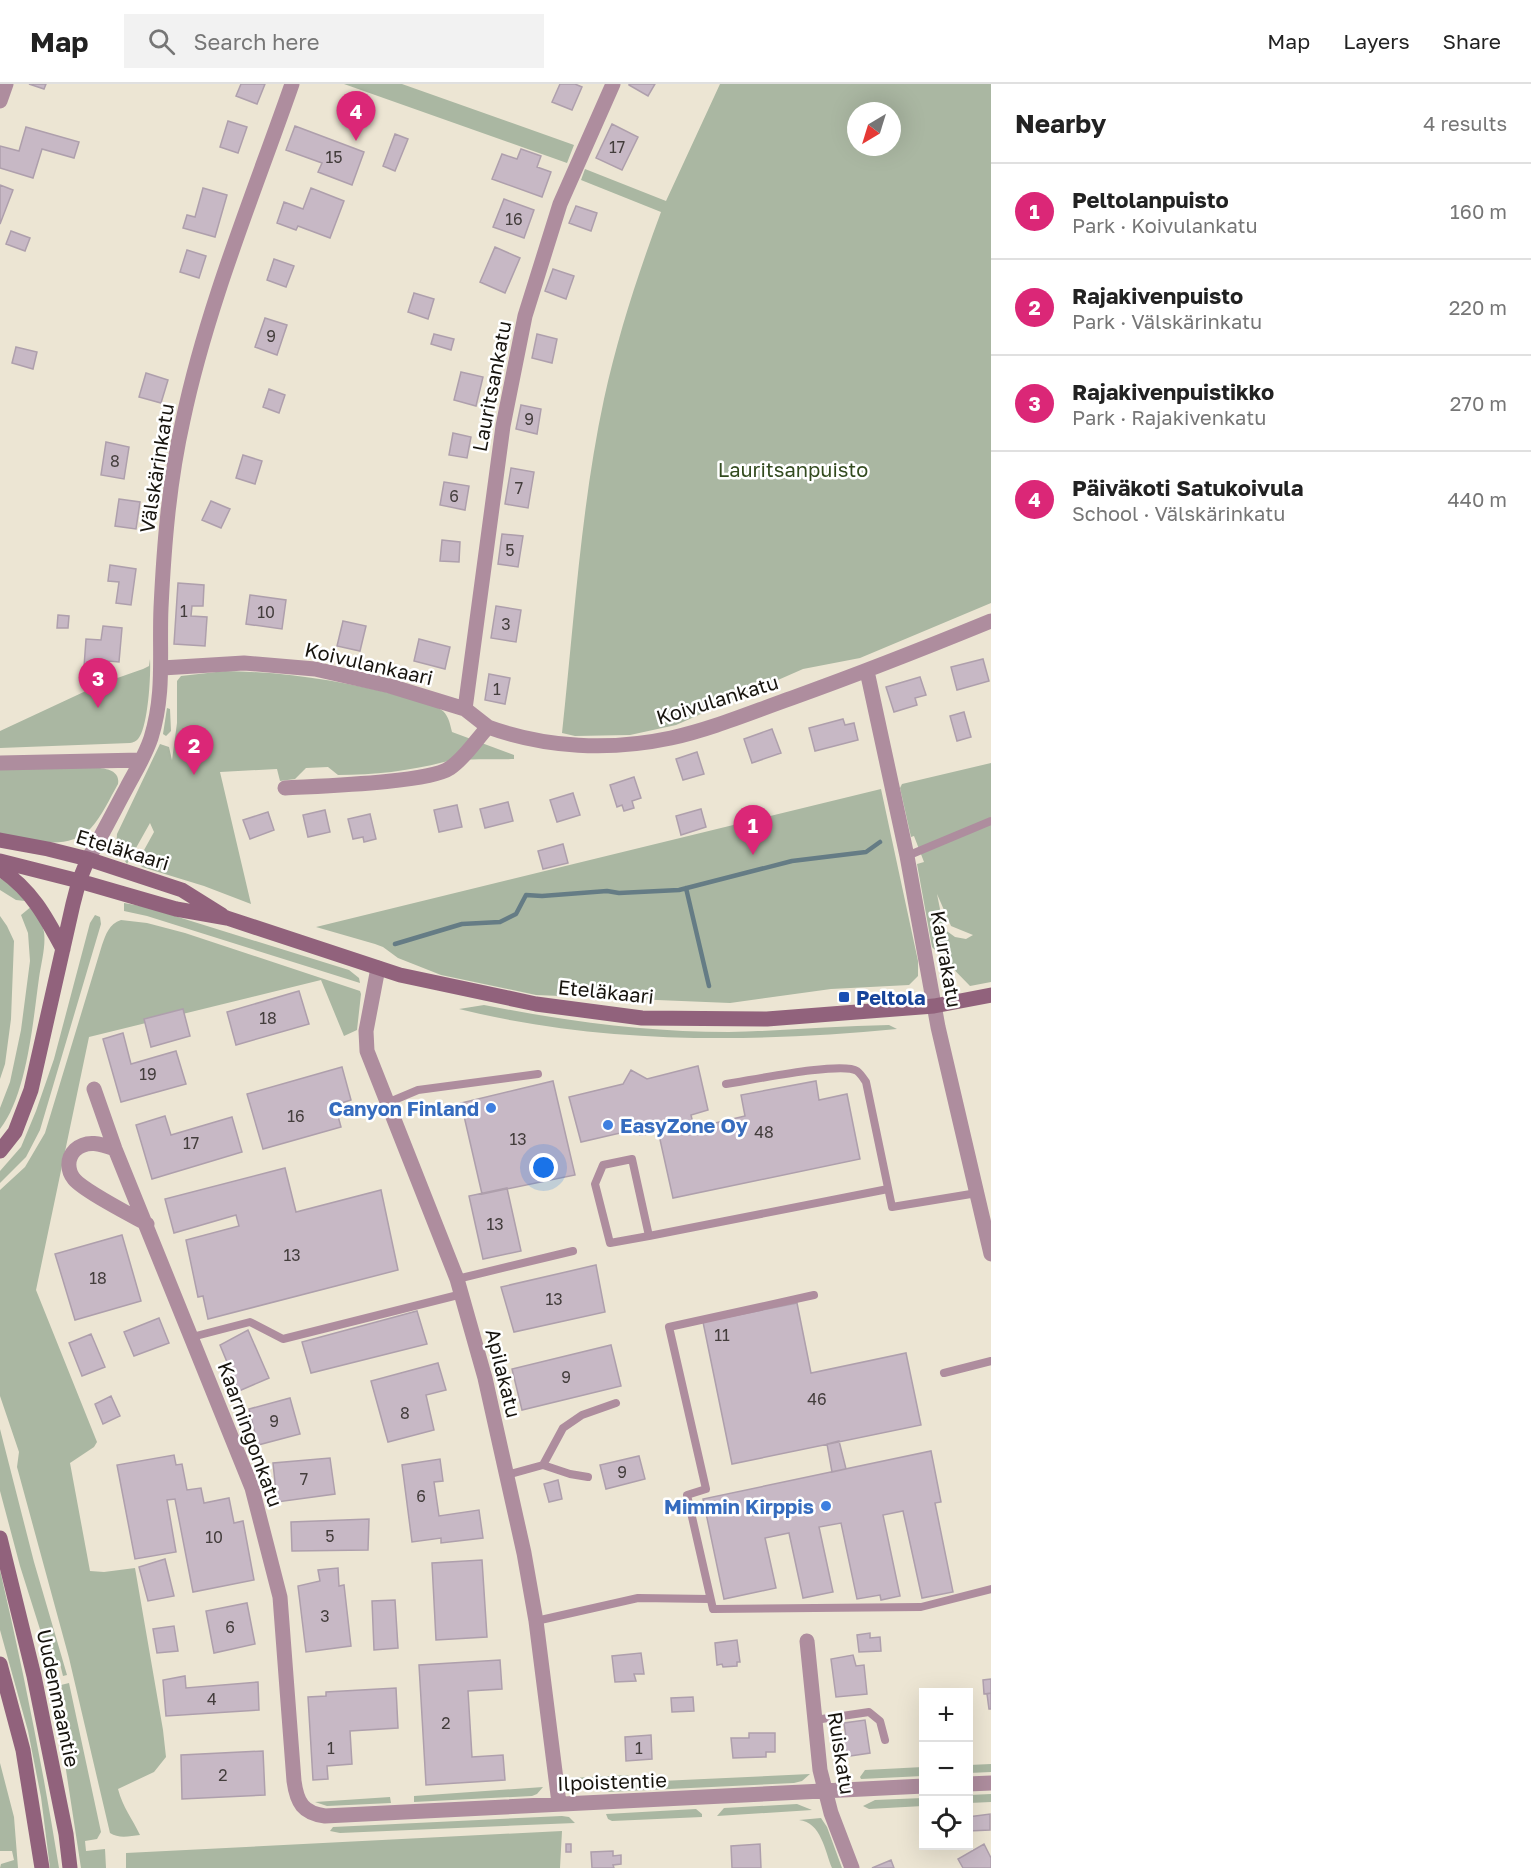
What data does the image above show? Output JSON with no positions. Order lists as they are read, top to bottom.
{
  "streets": {
    "main road": ["Eteläkaari", "Uudenmaantie"],
    "street": [
      "Lauritsankatu",
      "Välskärinkatu",
      "Koivulankaari",
      "Koivulankatu",
      "Kaurakatu",
      "Apilakatu",
      "Kaarningonkatu",
      "Ruiskatu",
      "Ilpoistentie"
    ]
  },
  "crossings": [
    ["Lauritsankatu", "Koivulankaari"],
    ["Välskärinkatu", "Koivulankaari"],
    ["Välskärinkatu", "Eteläkaari"],
    ["Koivulankaari", "Koivulankatu"],
    ["Koivulankatu", "Kaurakatu"],
    ["Eteläkaari", "Kaurakatu"],
    ["Eteläkaari", "Apilakatu"],
    ["Apilakatu", "Ilpoistentie"],
    ["Kaarningonkatu", "Ilpoistentie"],
    ["Ruiskatu", "Ilpoistentie"]
  ],
  "parks": ["Lauritsanpuisto"],
  "places": {
    "transit": ["Peltola"],
    "other": ["Canyon Finland", "EasyZone Oy", "Mimmin Kirppis"]
  },
  "house_numbers": [
    "17",
    "15",
    "16",
    "9",
    "9",
    "8",
    "7",
    "6",
    "5",
    "1",
    "10",
    "3",
    "1",
    "18",
    "19",
    "16",
    "48",
    "13",
    "17",
    "13",
    "13",
    "18",
    "13",
    "11",
    "9",
    "46",
    "8",
    "9",
    "9",
    "7",
    "6",
    "5",
    "10",
    "3",
    "6",
    "4",
    "2",
    "1",
    "1",
    "2"
  ],
  "north": "bottom left",
  "page": {
    "header": "Map",
    "search": "Search here",
    "nav": ["Map", "Layers", "Share"],
    "heading": ["Nearby", "4 results"],
    "pins": [
      "4",
      "3",
      "2",
      "1"
    ],
    "list": [
      {
        "mark": "1",
        "name": "Peltolanpuisto",
        "note": "Park · Koivulankatu",
        "value": "160 m"
      },
      {
        "mark": "2",
        "name": "Rajakivenpuisto",
        "note": "Park · Välskärinkatu",
        "value": "220 m"
      },
      {
        "mark": "3",
        "name": "Rajakivenpuistikko",
        "note": "Park · Rajakivenkatu",
        "value": "270 m"
      },
      {
        "mark": "4",
        "name": "Päiväkoti Satukoivula",
        "note": "School · Välskärinkatu",
        "value": "440 m"
      }
    ],
    "map_buttons": ["+", "−"]
  }
}
